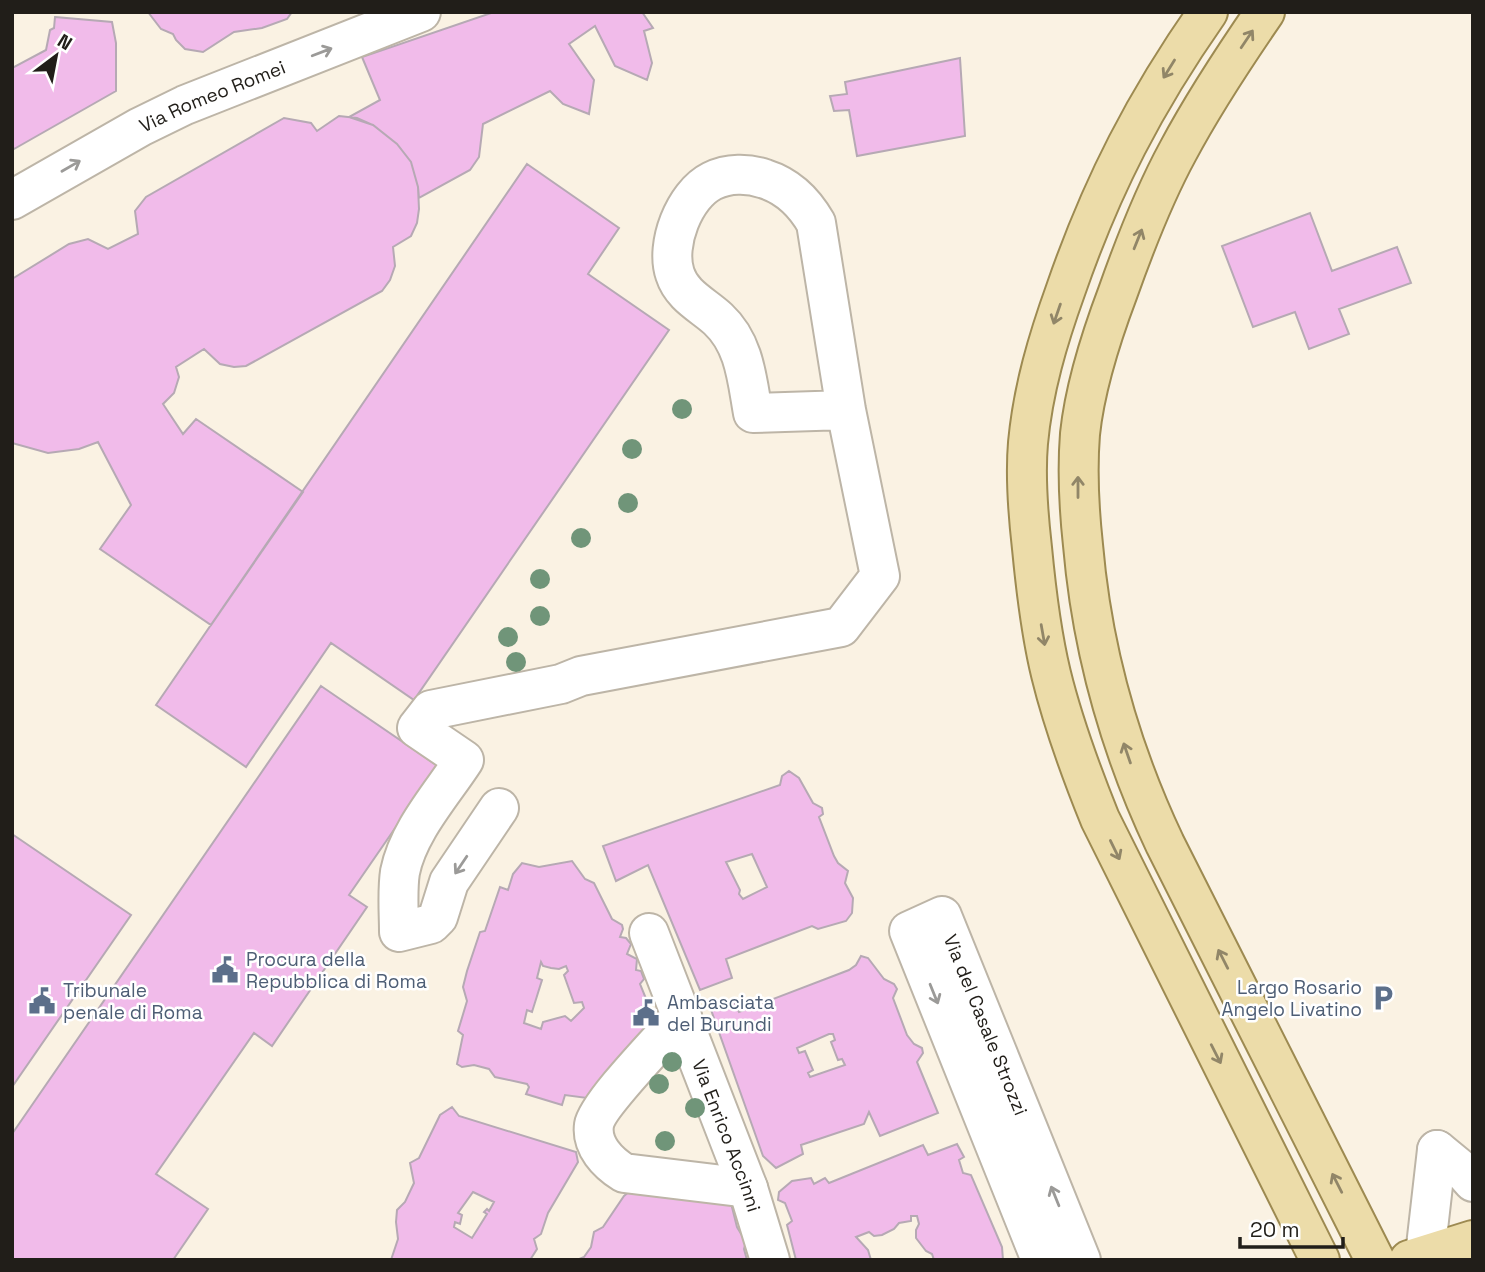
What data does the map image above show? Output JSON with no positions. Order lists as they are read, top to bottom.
{
  "streets": {
    "street": ["Via Romeo Romei", "Via del Casale Strozzi", "Via Enrico Accinni"]
  },
  "one_way": ["Via Romeo Romei"],
  "places": {
    "public building": ["Procura della Repubblica di Roma", "Tribunale penale di Roma", "Ambasciata del Burundi"],
    "parking": ["Largo Rosario Angelo Livatino"]
  },
  "scale_bar": "20 m",
  "north": "top right"
}
